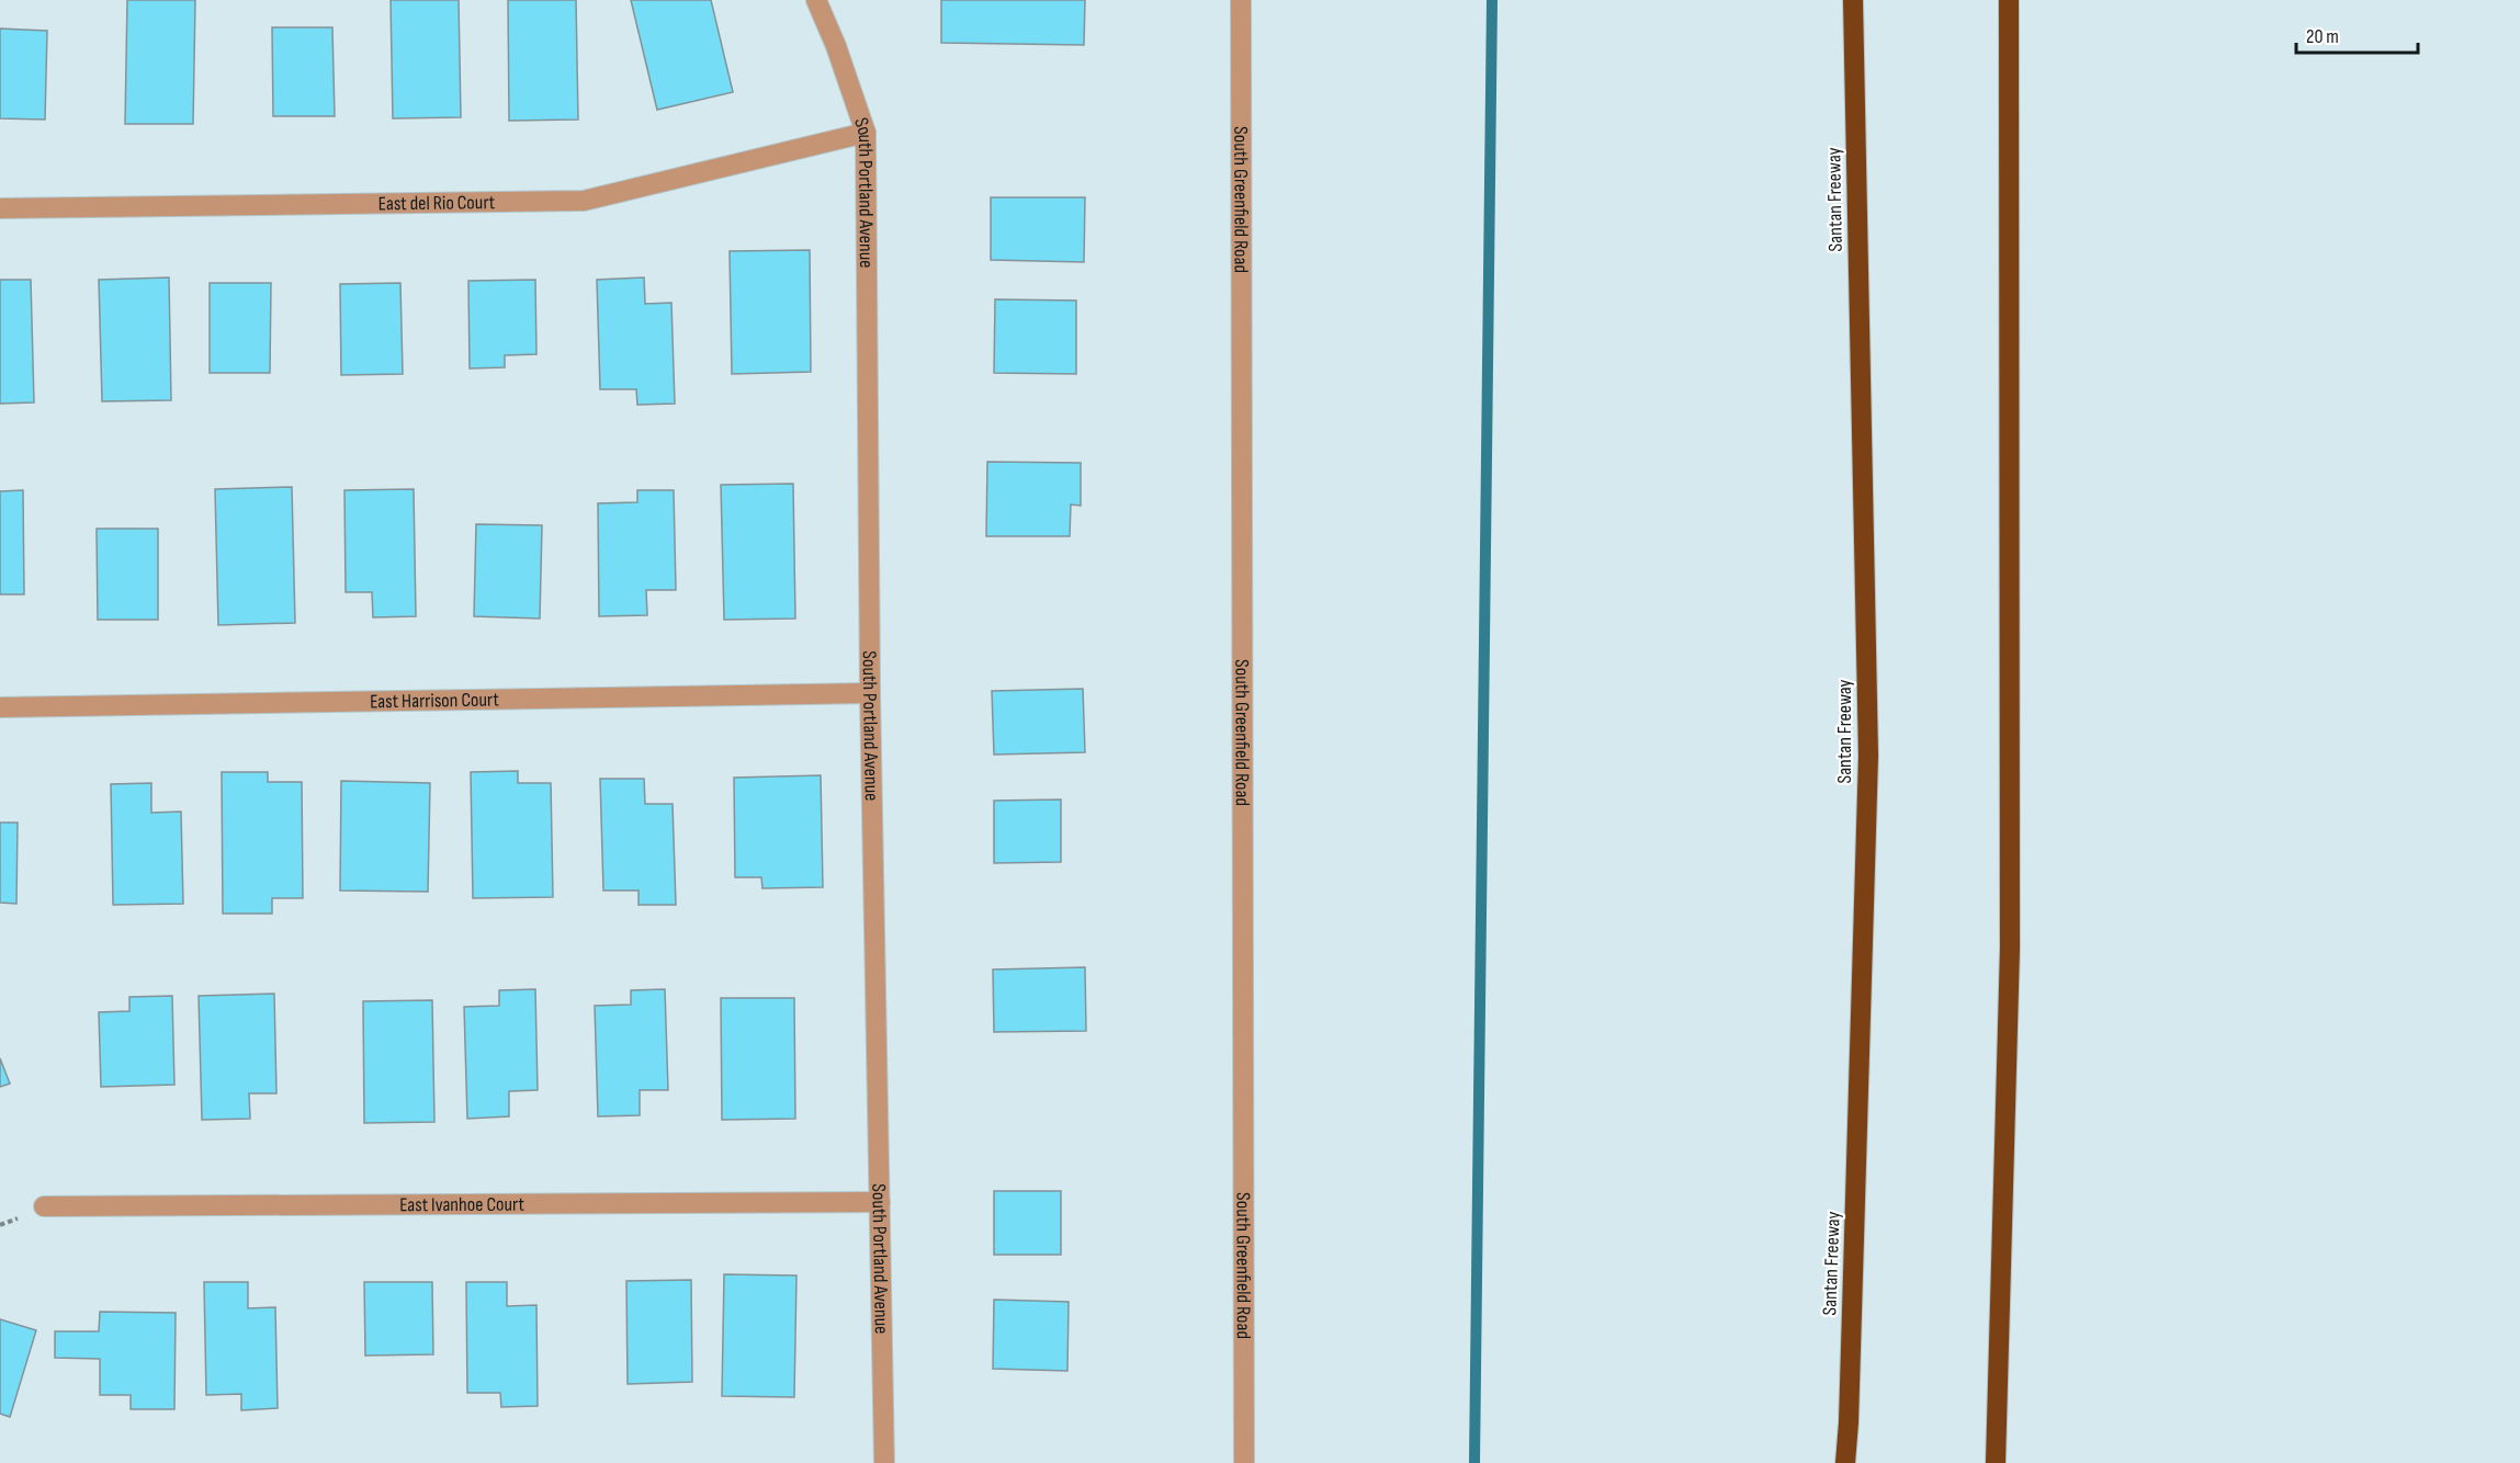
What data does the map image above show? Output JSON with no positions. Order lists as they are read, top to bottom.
{
  "streets": {
    "highway": ["Santan Freeway"],
    "street": [
      "South Portland Avenue",
      "South Greenfield Road",
      "East del Rio Court",
      "East Harrison Court",
      "East Ivanhoe Court"
    ]
  },
  "crossings": [
    ["South Portland Avenue", "East del Rio Court"],
    ["South Portland Avenue", "East Harrison Court"],
    ["South Portland Avenue", "East Ivanhoe Court"]
  ],
  "scale_bar": "20 m"
}
